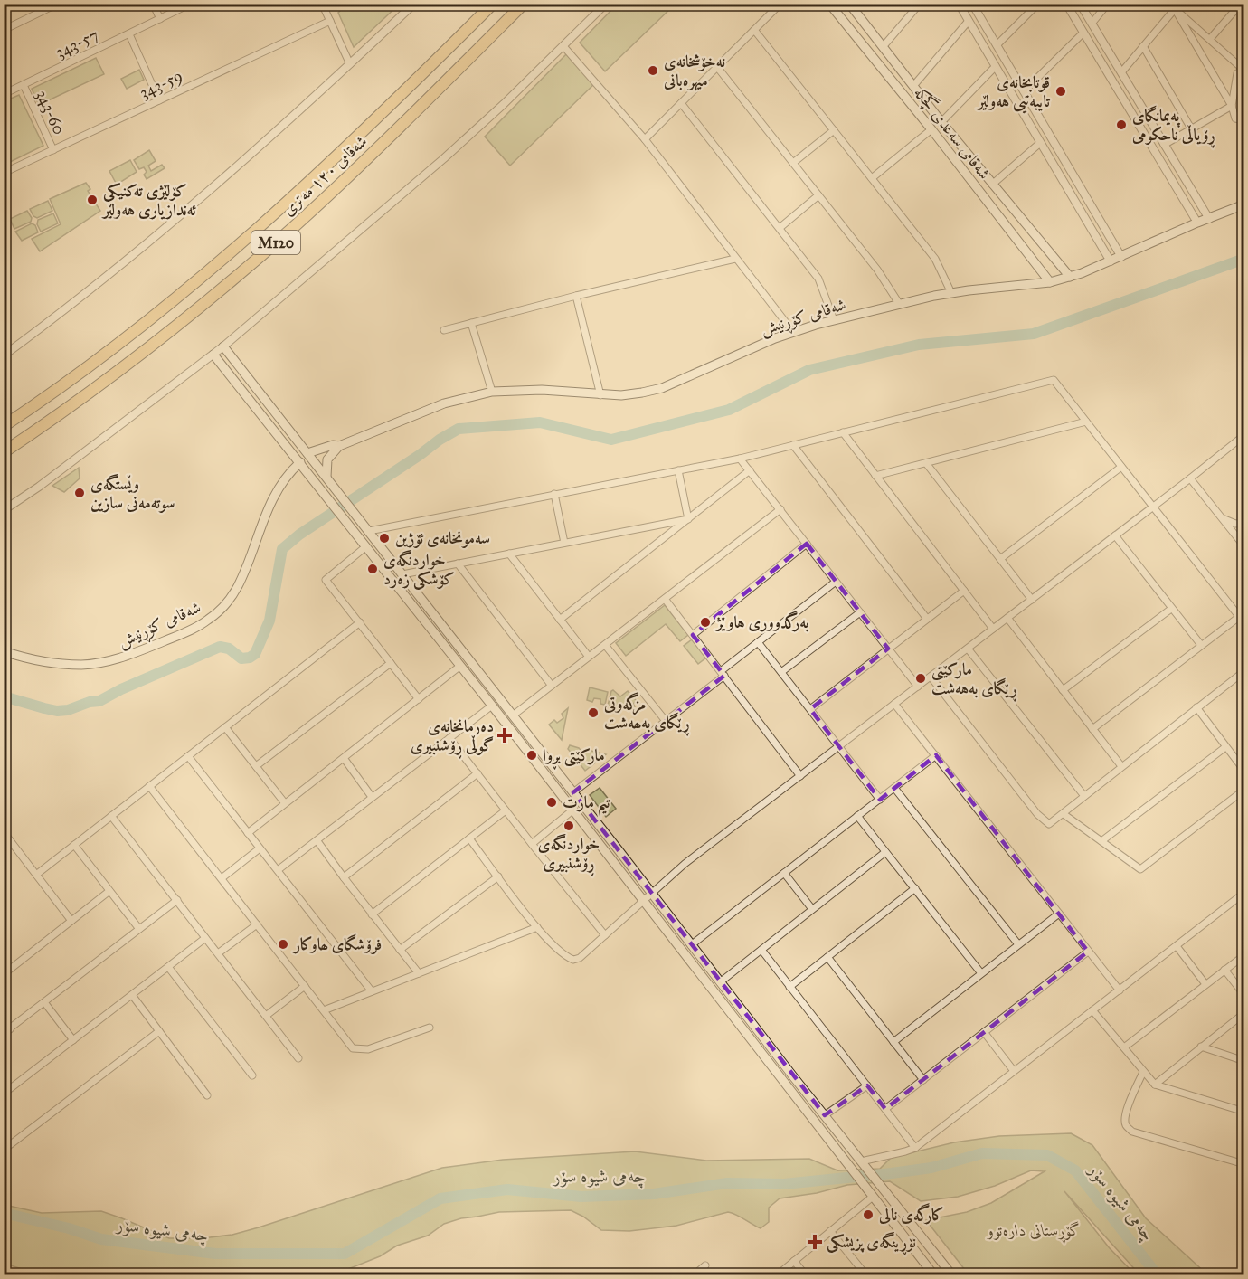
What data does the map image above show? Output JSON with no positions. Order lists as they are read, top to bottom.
{
  "streets": {
    "highway": ["شەقامی ١٢٠ مەتری", "M120"],
    "main road": ["شەقامی سەعدی گچکە", "شەقامی کۆڕنیش"],
    "street": ["343-57", "343-59", "343-60"]
  },
  "crossings": [
    ["343-57", "343-60"],
    ["343-59", "343-60"],
    ["شەقامی سەعدی گچکە", "شەقامی کۆڕنیش"]
  ],
  "water": ["چەمی شیوە سۆر"],
  "parks": ["گۆڕستانی دارەتوو"],
  "places": {
    "other": [
      "نەخۆشخانەی میهرەبانی",
      "قوتابخانەی تایبەتیی هەولێر",
      "پەیمانگای ڕۆیاڵی ناحکومی",
      "کۆلێژی تەکنیکی ئەندازیاری هەولێر",
      "وێستگەی سوتەمەنی سازین",
      "سەمونخانەی ئۆژین",
      "خواردنگەی کۆشکی زەرد",
      "بەرگدووری هاوێژ",
      "مارکێتی ڕێگای بەهەشت",
      "مزگەوتی ڕێگای بەھەشت",
      "مارکێتی بڕوا",
      "تیم مارت",
      "خواردنگەی ڕۆشنبیری",
      "فرۆشگای ھاوکار",
      "کارگەی نالی"
    ],
    "health": ["دەرمانخانەی گوڵی ڕۆشنبیری", "نۆڕینگەی پزیشکی"]
  }
}
